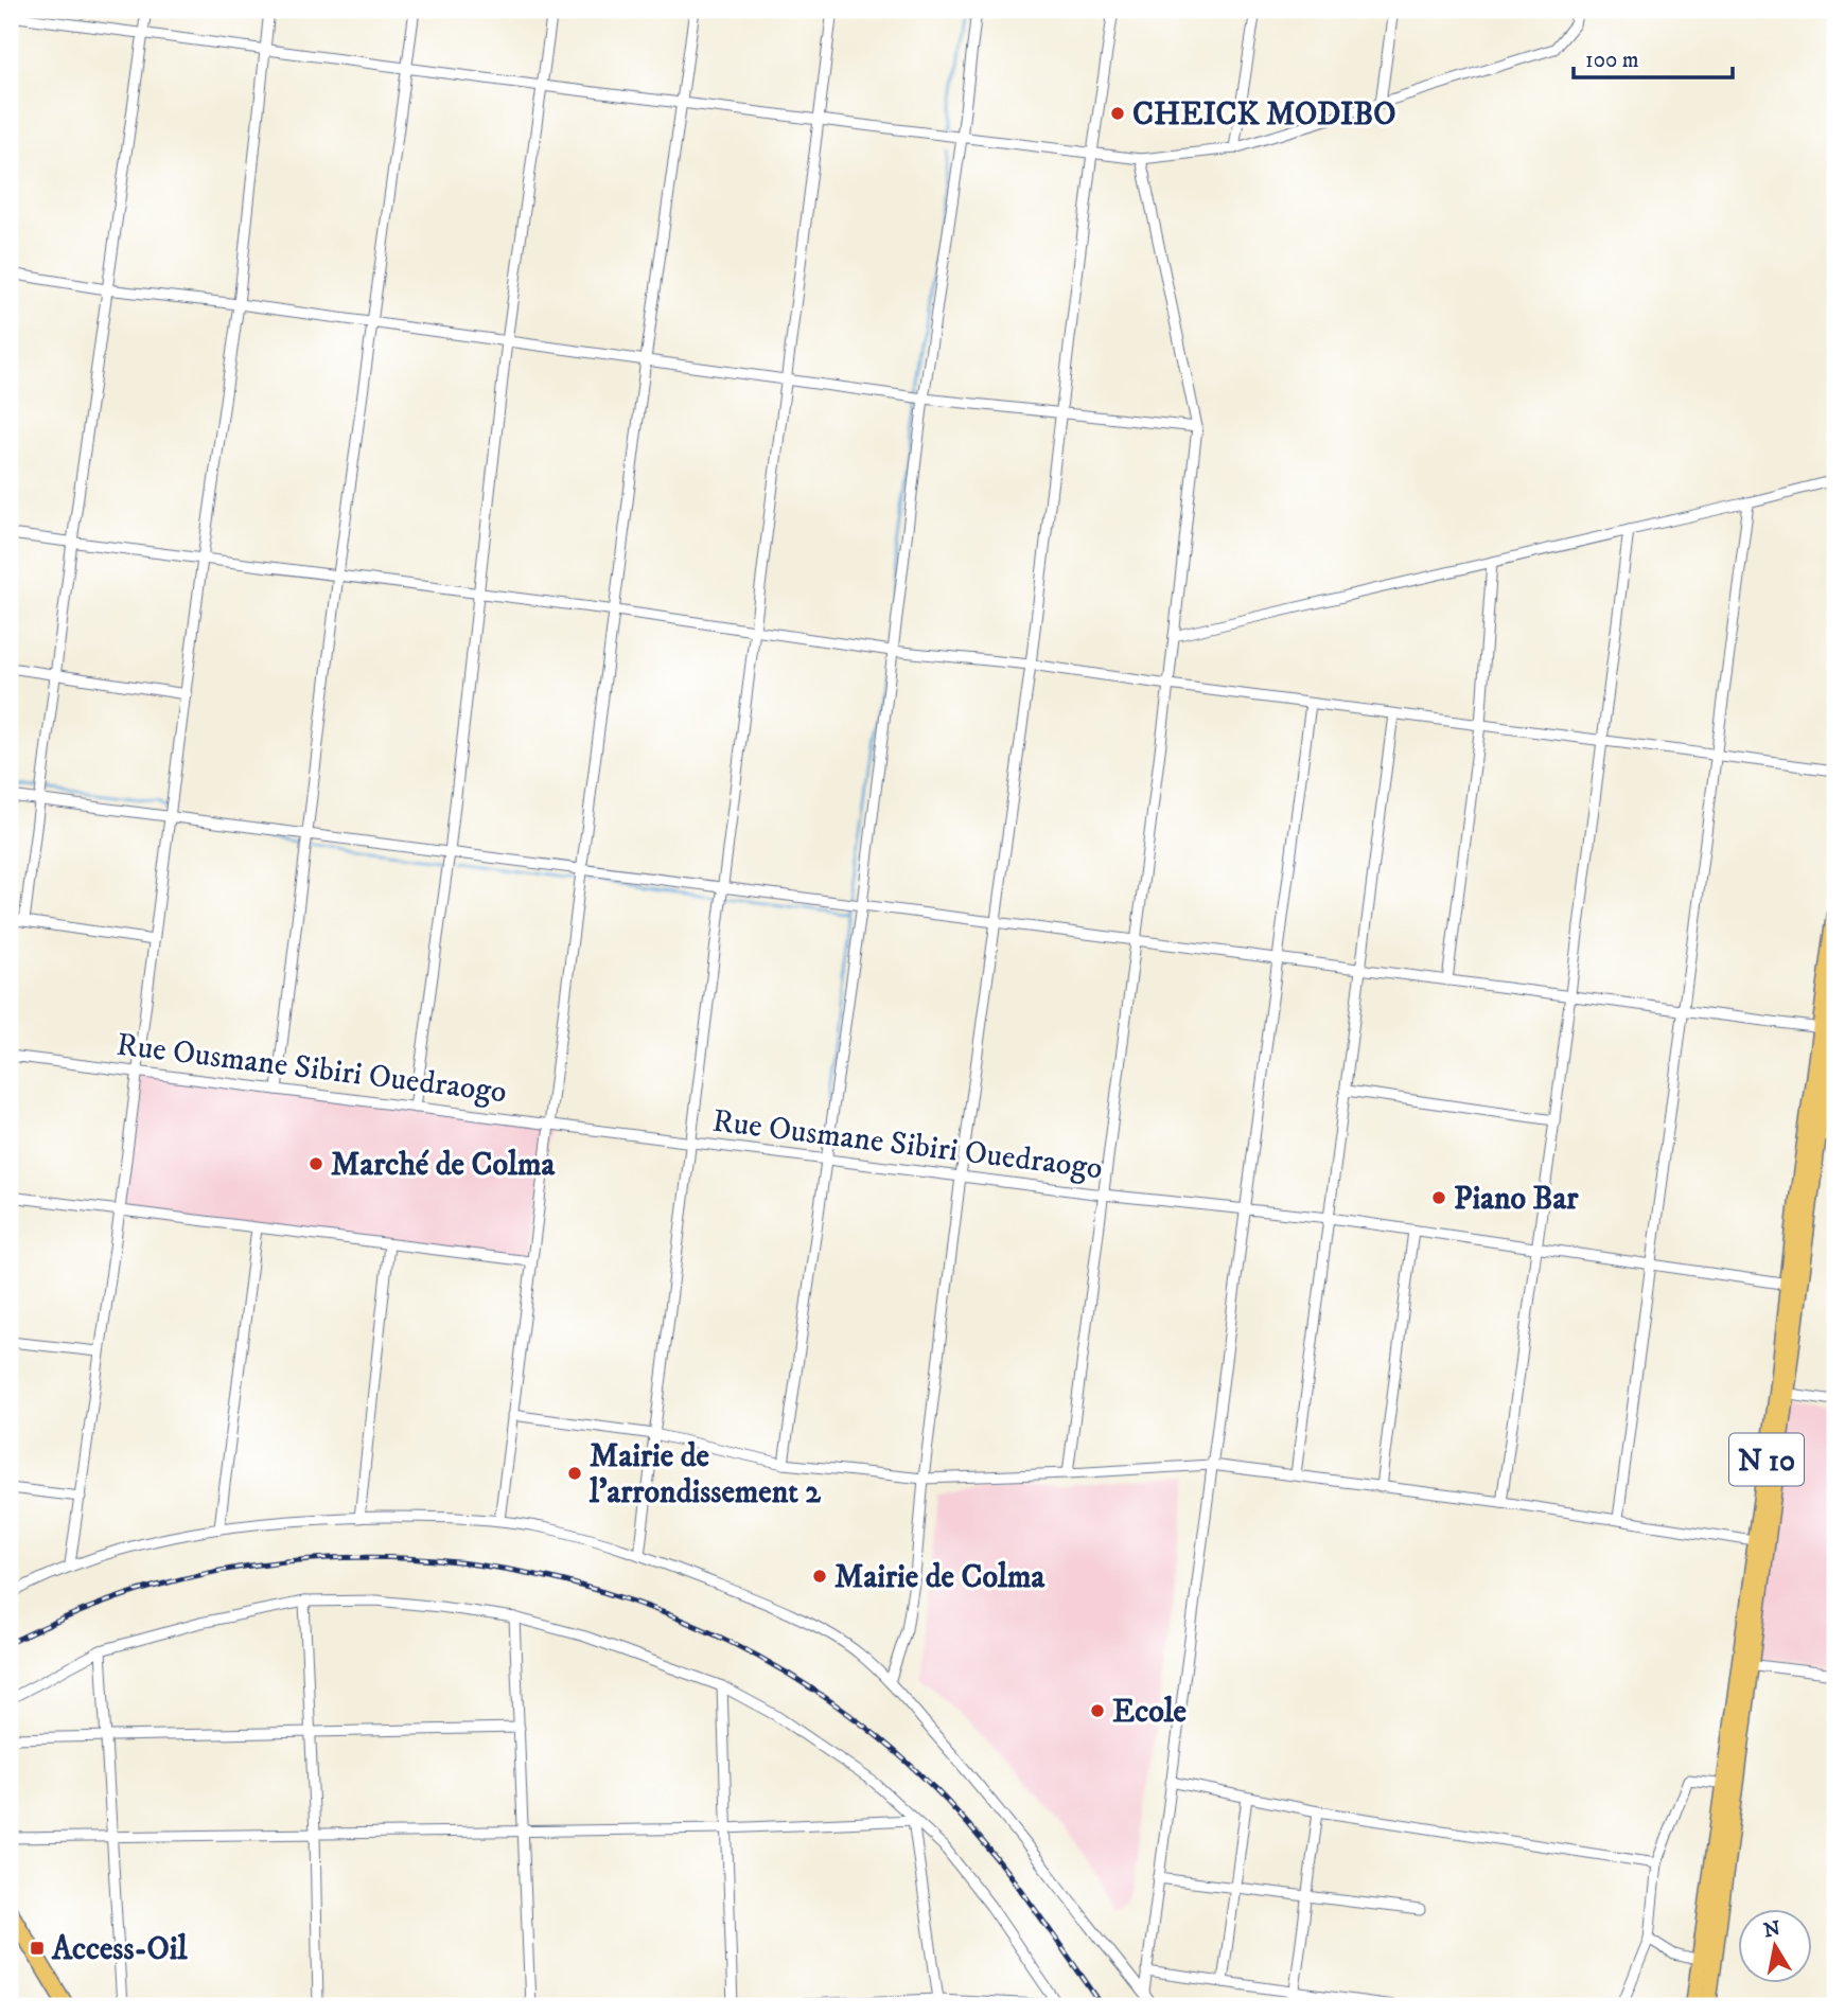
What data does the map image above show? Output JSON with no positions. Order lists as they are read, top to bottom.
{
  "streets": {
    "main road": ["N 10"],
    "street": ["Rue Ousmane Sibiri Ouedraogo"]
  },
  "crossings": [
    ["Rue Ousmane Sibiri Ouedraogo", "N 10"]
  ],
  "places": {
    "other": [
      "CHEICK MODIBO",
      "Marché de Colma",
      "Piano Bar",
      "Mairie de l'arrondissement 2",
      "Mairie de Colma",
      "Ecole"
    ],
    "transit": ["Access-Oil"]
  },
  "scale_bar": "100 m",
  "north": "top"
}
